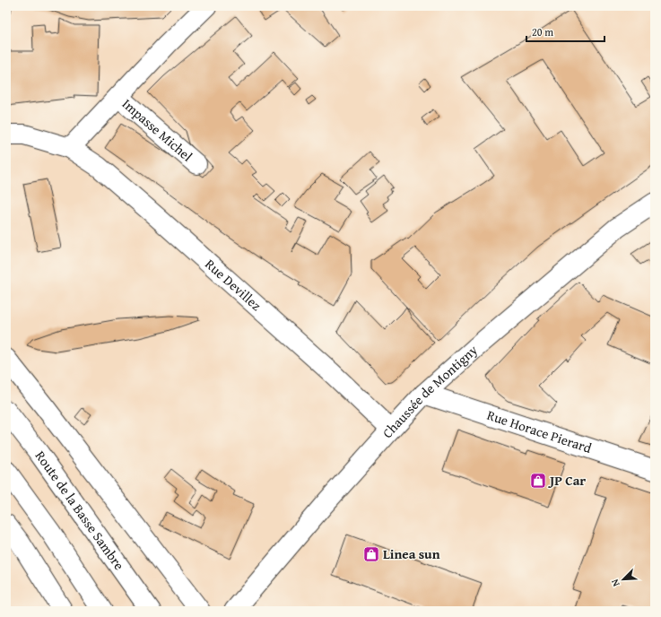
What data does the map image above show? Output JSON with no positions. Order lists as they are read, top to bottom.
{
  "streets": {
    "main road": [
      "Impasse Michel",
      "Rue Devillez",
      "Chaussée de Montigny",
      "Rue Horace Pierard",
      "Route de la Basse Sambre"
    ]
  },
  "crossings": [
    ["Rue Devillez", "Chaussée de Montigny"],
    ["Chaussée de Montigny", "Rue Horace Pierard"]
  ],
  "places": {
    "shop": ["JP Car", "Linea sun"]
  },
  "scale_bar": "20 m",
  "north": "bottom left"
}
